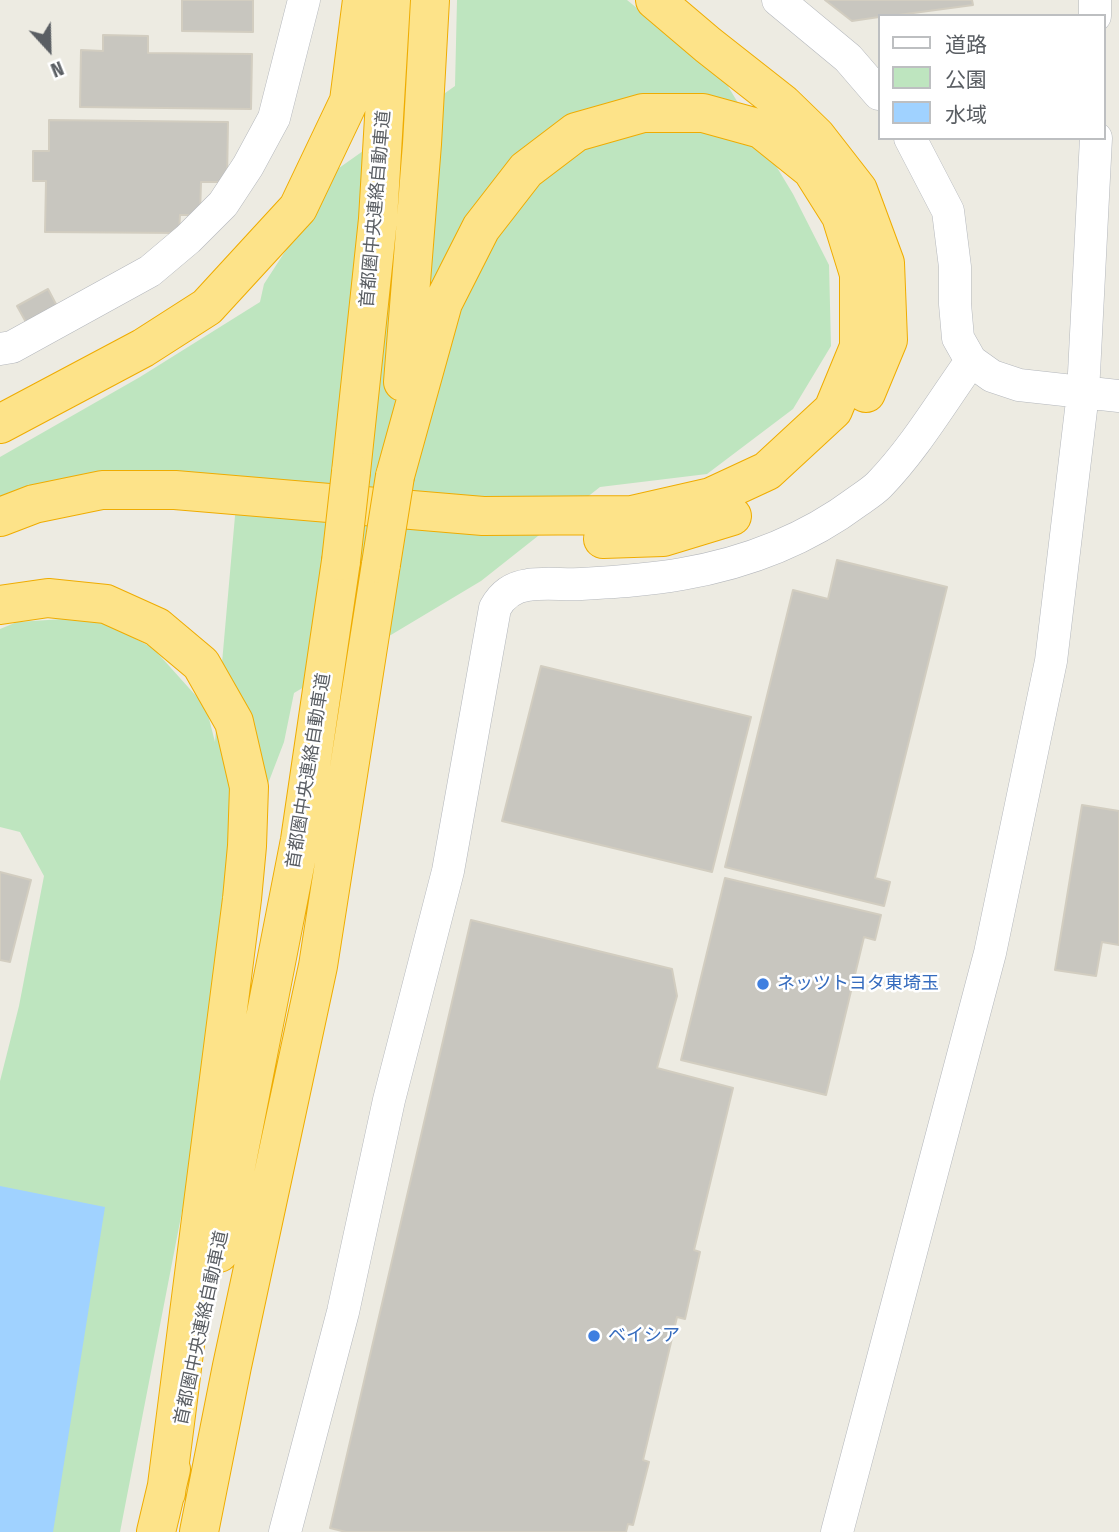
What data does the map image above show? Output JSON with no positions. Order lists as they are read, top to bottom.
{
  "streets": {
    "highway": ["首都圏中央連絡自動車道"]
  },
  "places": ["ネッツトヨタ東埼玉", "ベイシア"],
  "legend": ["道路", "公園", "水域"],
  "north": "bottom"
}
